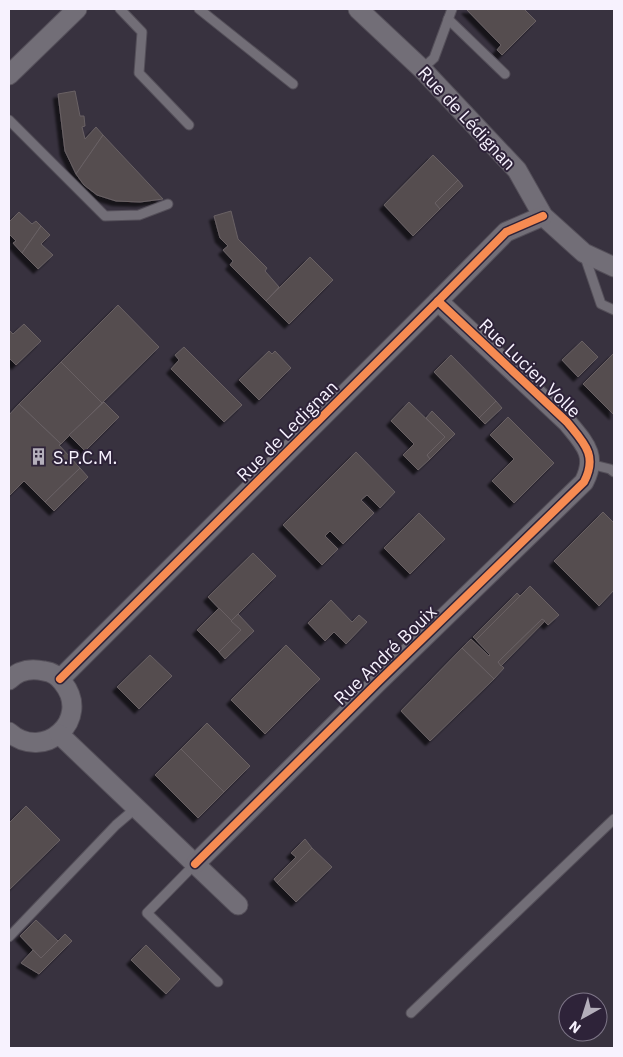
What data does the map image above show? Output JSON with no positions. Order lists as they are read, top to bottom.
{
  "streets": {
    "street": [
      "Rue de Lédignan",
      "Rue Lucien Volle",
      "Rue de Ledignan",
      "Rue André Bouix"
    ]
  },
  "crossings": [
    ["Rue de Lédignan", "Rue de Ledignan"],
    ["Rue Lucien Volle", "Rue de Ledignan"],
    ["Rue Lucien Volle", "Rue André Bouix"]
  ],
  "places": {
    "building": ["S.P.C.M."]
  },
  "north": "bottom left"
}
